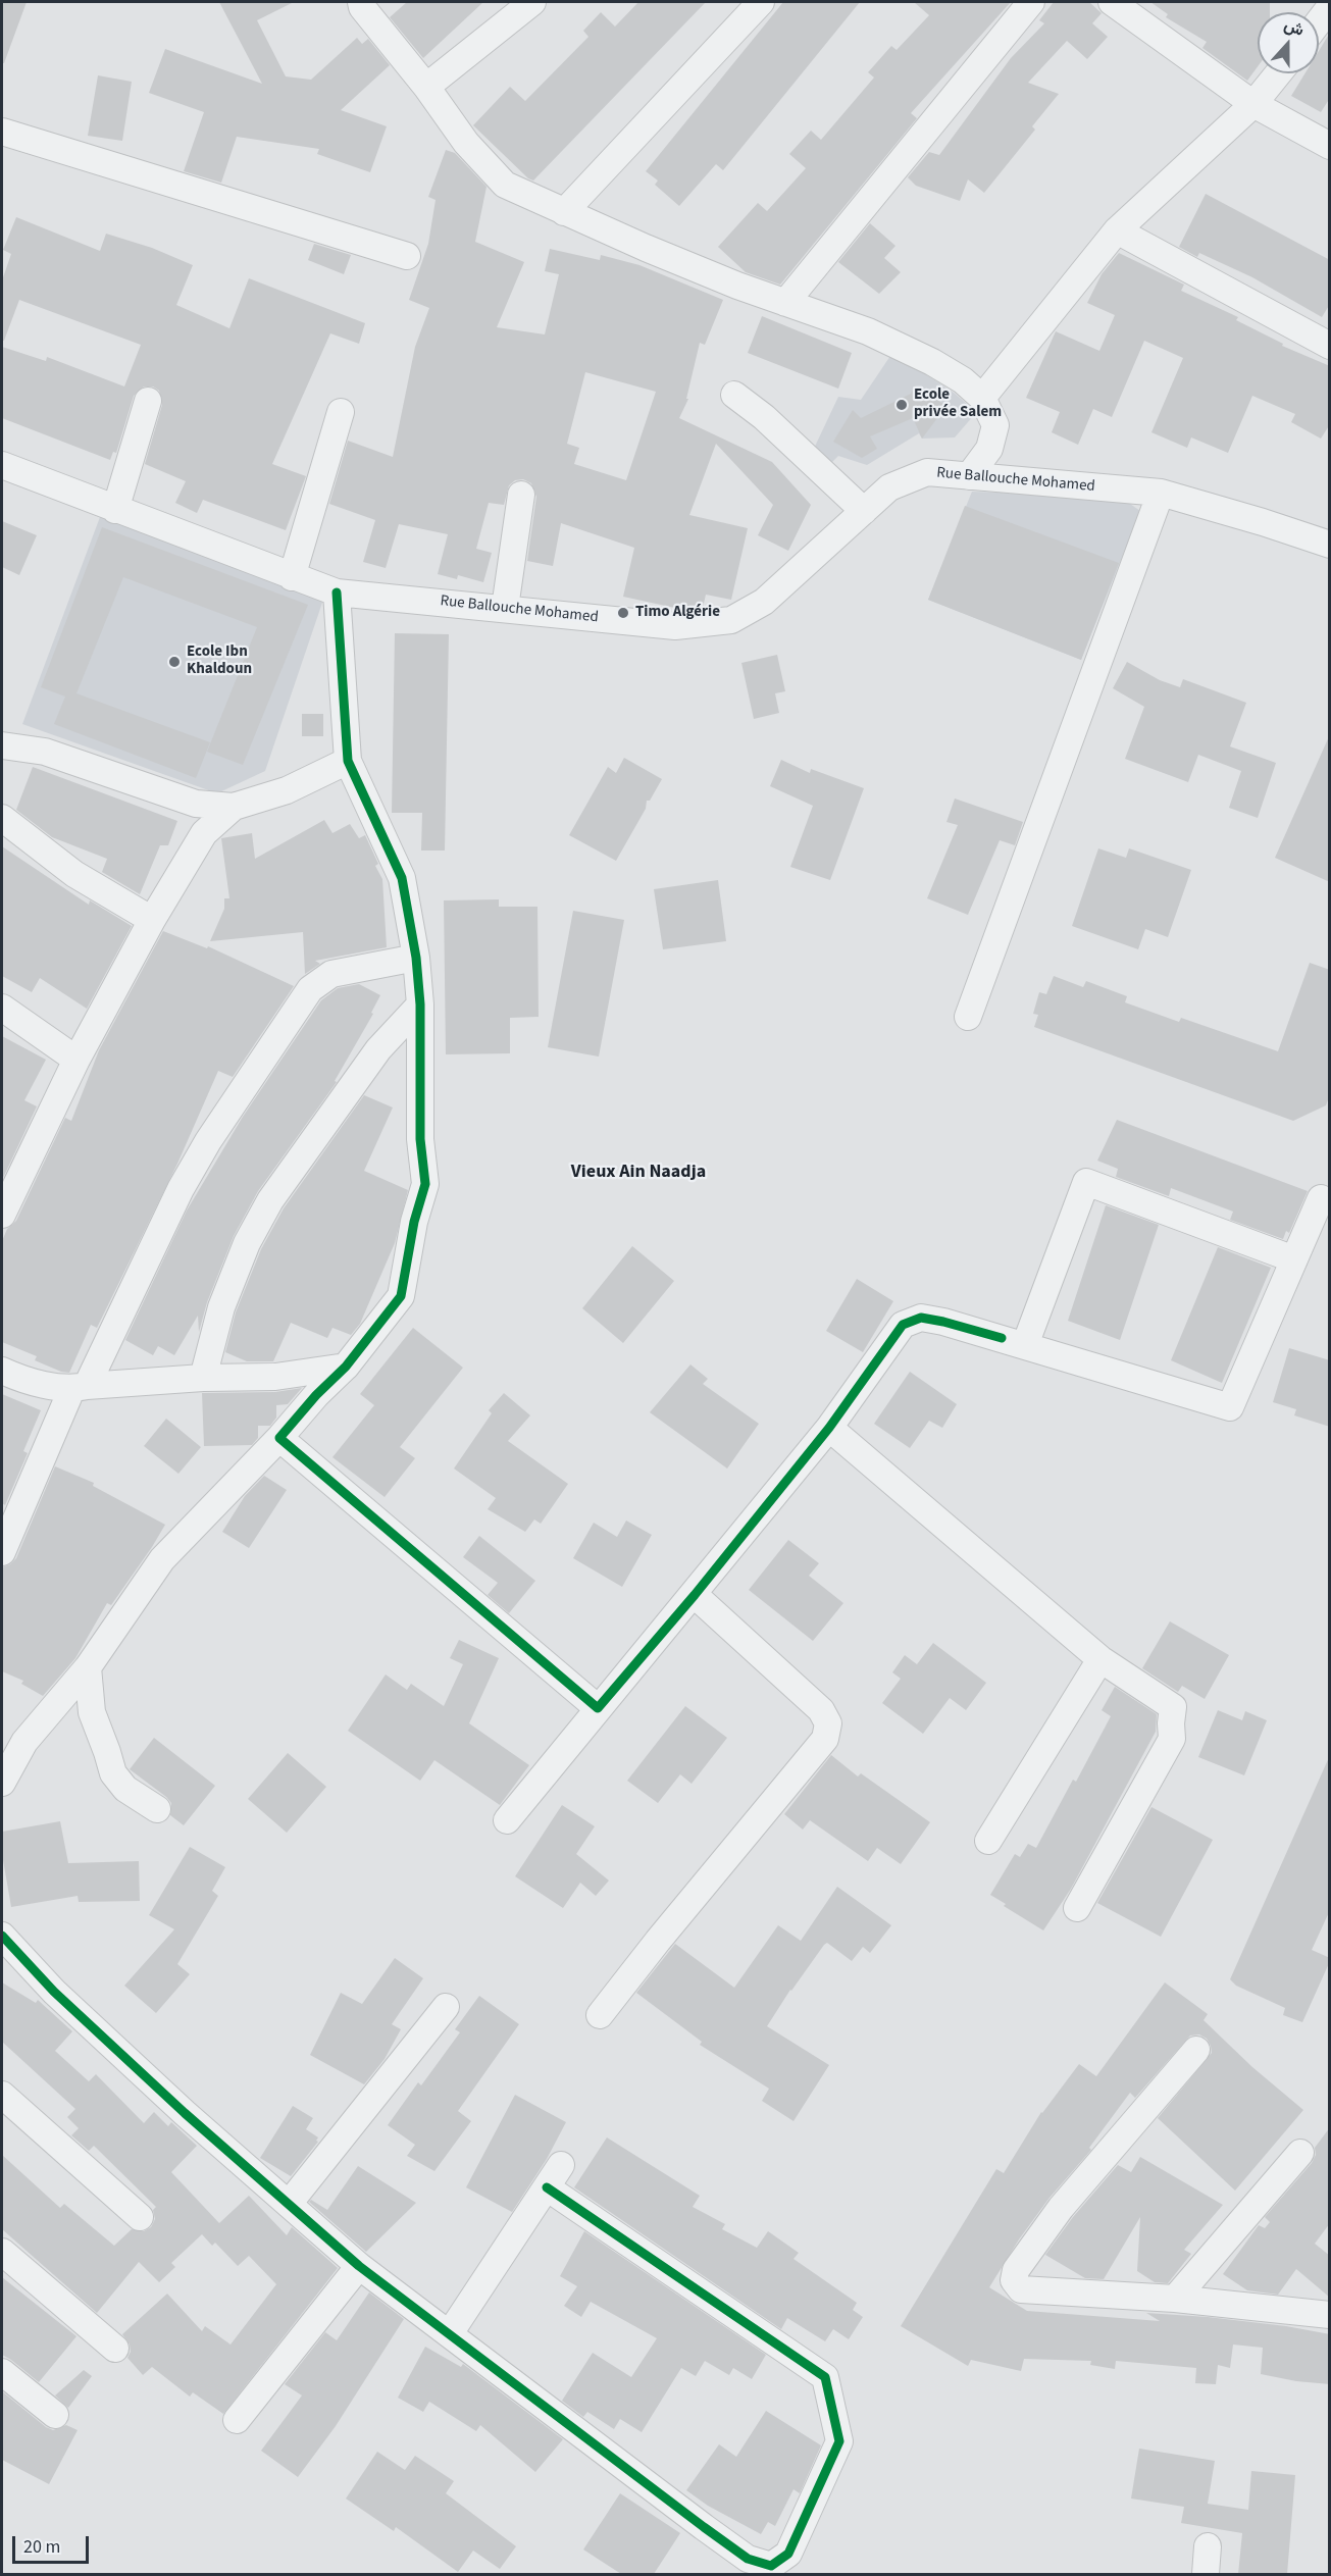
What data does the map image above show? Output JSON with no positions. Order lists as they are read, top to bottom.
{
  "streets": {
    "street": ["Rue Ballouche Mohamed"]
  },
  "districts": ["Vieux Ain Naadja"],
  "places": ["Ecole privée Salem", "Timo Algérie", "Ecole Ibn Khaldoun"],
  "scale_bar": "20 m",
  "north": "top"
}
